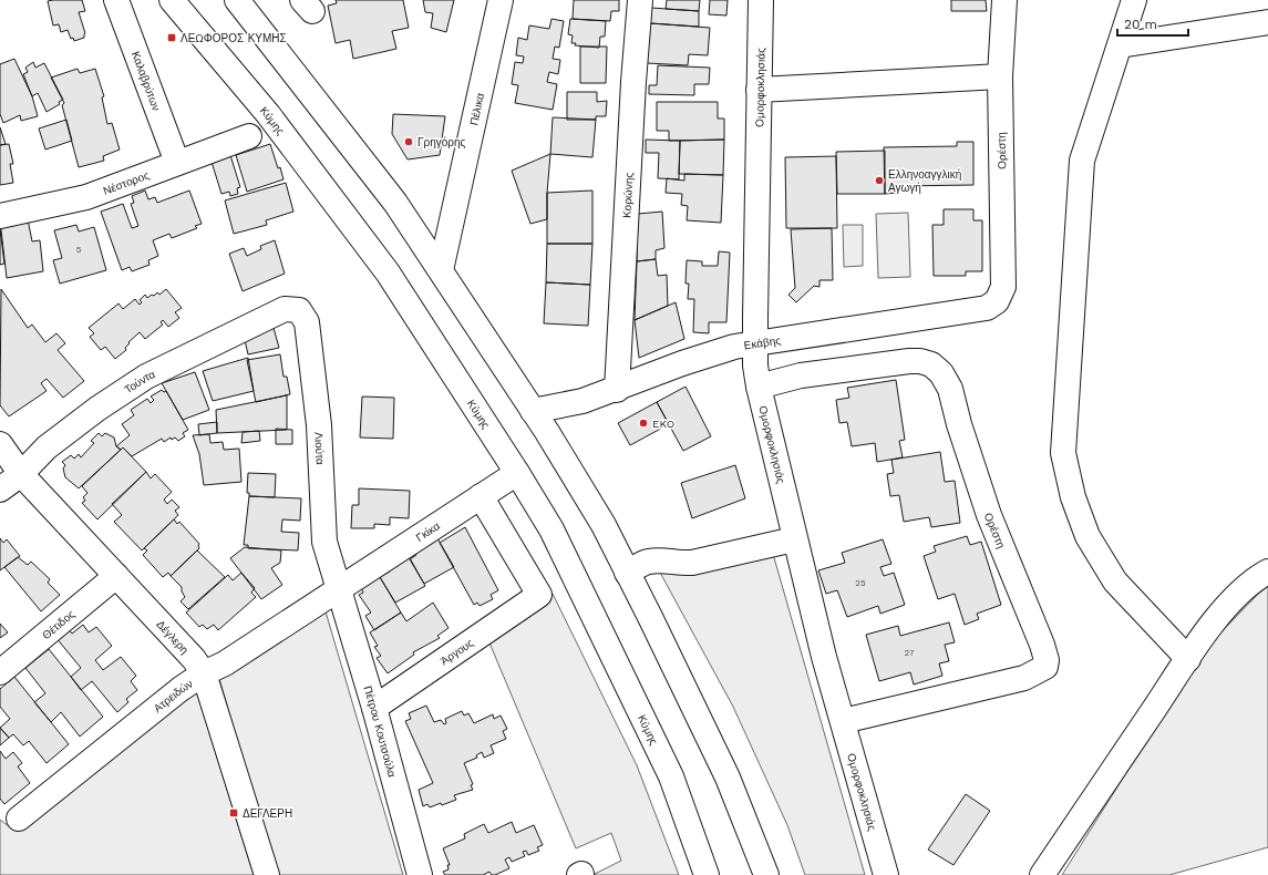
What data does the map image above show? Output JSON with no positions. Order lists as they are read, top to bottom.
{
  "streets": {
    "street": [
      "Καλαβρύτων",
      "Ομορφοκλησιάς",
      "Πέλικα",
      "Κύμης",
      "Ορέστη",
      "Νέστορος",
      "Κορώνης",
      "Εκάβης",
      "Τούντα",
      "Λιούτα",
      "Γκίκα",
      "Θέτιδος",
      "Δέγλερη",
      "Άργους",
      "Ατρειδών",
      "Πέτρου Κουτσούλα"
    ]
  },
  "crossings": [
    ["Καλαβρύτων", "Νέστορος"],
    ["Ομορφοκλησιάς", "Ορέστη"],
    ["Ομορφοκλησιάς", "Εκάβης"],
    ["Κύμης", "Γκίκα"],
    ["Ορέστη", "Εκάβης"],
    ["Κορώνης", "Εκάβης"],
    ["Τούντα", "Λιούτα"],
    ["Τούντα", "Δέγλερη"],
    ["Λιούτα", "Γκίκα"],
    ["Λιούτα", "Ατρειδών"],
    ["Λιούτα", "Πέτρου Κουτσούλα"],
    ["Γκίκα", "Άργους"],
    ["Γκίκα", "Ατρειδών"],
    ["Γκίκα", "Πέτρου Κουτσούλα"],
    ["Θέτιδος", "Δέγλερη"],
    ["Δέγλερη", "Ατρειδών"],
    ["Άργους", "Πέτρου Κουτσούλα"],
    ["Ατρειδών", "Πέτρου Κουτσούλα"]
  ],
  "places": {
    "transit": ["ΛΕΩΦΟΡΟΣ ΚΥΜΗΣ", "ΔΕΓΛΕΡΗ"],
    "other": ["Γρηγόρης", "Ελληνοαγγλική Αγωγή", "EKO"]
  },
  "house_numbers": ["5", "25", "27"],
  "scale_bar": "20 m"
}
